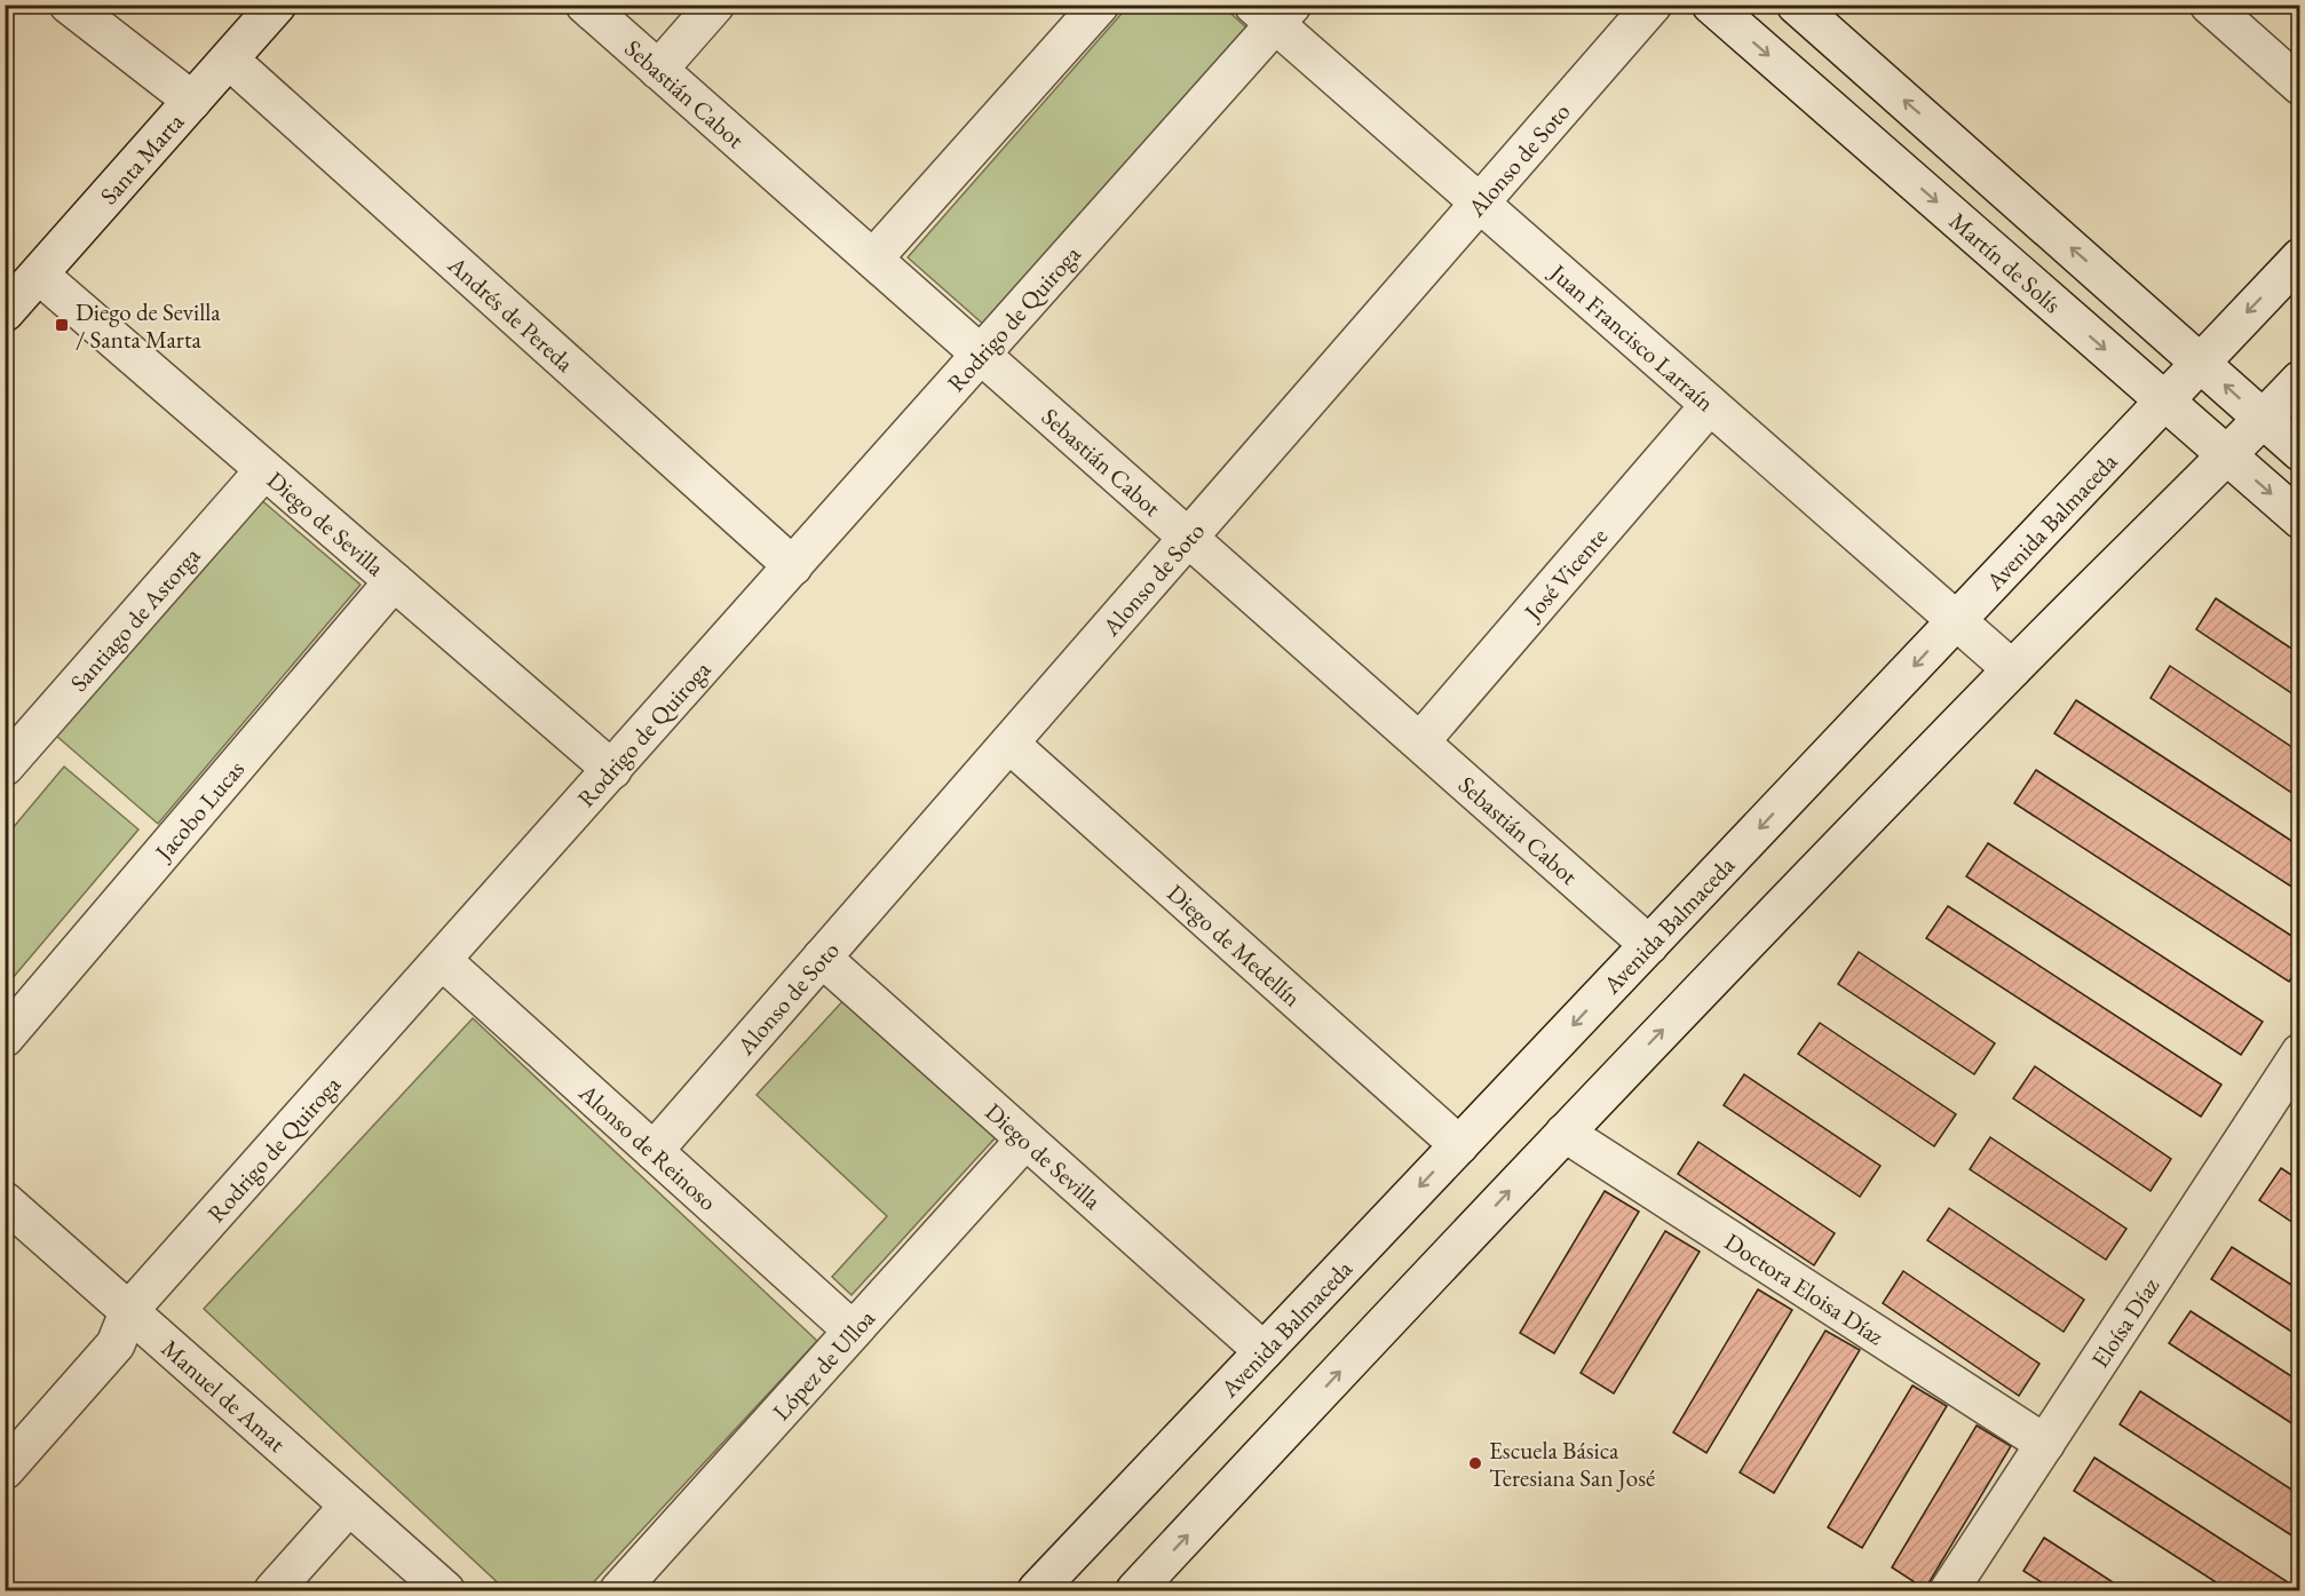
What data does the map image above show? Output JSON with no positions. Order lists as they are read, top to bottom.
{
  "streets": {
    "street": [
      "Sebastián Cabot",
      "Santa Marta",
      "Alonso de Soto",
      "Martín de Solís",
      "Andrés de Pereda",
      "Rodrigo de Quiroga",
      "Juan Francisco Larraín",
      "Avenida Balmaceda",
      "Diego de Sevilla",
      "José Vicente",
      "Santiago de Astorga",
      "Jacobo Lucas",
      "Diego de Medellín",
      "Alonso de Reinoso",
      "Doctora Eloisa Díaz",
      "Eloísa Díaz",
      "López de Ulloa",
      "Manuel de Amat"
    ]
  },
  "crossings": [
    ["Sebastián Cabot", "Alonso de Soto"],
    ["Sebastián Cabot", "Rodrigo de Quiroga"],
    ["Sebastián Cabot", "Avenida Balmaceda"],
    ["Sebastián Cabot", "José Vicente"],
    ["Santa Marta", "Andrés de Pereda"],
    ["Santa Marta", "Diego de Sevilla"],
    ["Alonso de Soto", "Juan Francisco Larraín"],
    ["Alonso de Soto", "Diego de Sevilla"],
    ["Alonso de Soto", "Diego de Medellín"],
    ["Alonso de Soto", "Alonso de Reinoso"],
    ["Martín de Solís", "Avenida Balmaceda"],
    ["Andrés de Pereda", "Rodrigo de Quiroga"],
    ["Rodrigo de Quiroga", "Juan Francisco Larraín"],
    ["Rodrigo de Quiroga", "Diego de Sevilla"],
    ["Rodrigo de Quiroga", "Alonso de Reinoso"],
    ["Rodrigo de Quiroga", "Manuel de Amat"],
    ["Juan Francisco Larraín", "Avenida Balmaceda"],
    ["Juan Francisco Larraín", "José Vicente"],
    ["Avenida Balmaceda", "Diego de Sevilla"],
    ["Avenida Balmaceda", "Diego de Medellín"],
    ["Diego de Sevilla", "Santiago de Astorga"],
    ["Diego de Sevilla", "Jacobo Lucas"],
    ["Diego de Sevilla", "López de Ulloa"],
    ["Alonso de Reinoso", "López de Ulloa"],
    ["Doctora Eloisa Díaz", "Eloísa Díaz"]
  ],
  "places": {
    "transit": ["Diego de Sevilla / Santa Marta"],
    "other": ["Escuela Básica Teresiana San José"]
  }
}
